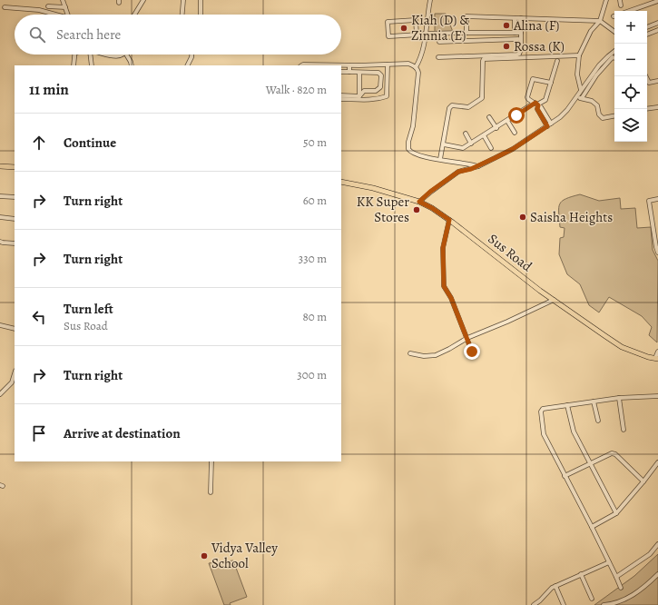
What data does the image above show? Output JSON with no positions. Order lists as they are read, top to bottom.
{
  "streets": {
    "main road": ["Sus Road"]
  },
  "places": [
    "Alina (F)",
    "Kiah (D) & Zinnia (E)",
    "Rossa (K)",
    "KK Super Stores",
    "Saisha Heights",
    "Vidya Valley School"
  ],
  "page": {
    "map_buttons": ["+", "−"],
    "search": "Search here",
    "heading": ["11 min", "Walk · 820 m"],
    "list": [
      ["Continue", "50 m"],
      ["Turn right", "60 m"],
      ["Turn right", "330 m"],
      ["Turn left", "Sus Road", "80 m"],
      ["Turn right", "300 m"],
      "Arrive at destination"
    ]
  }
}
